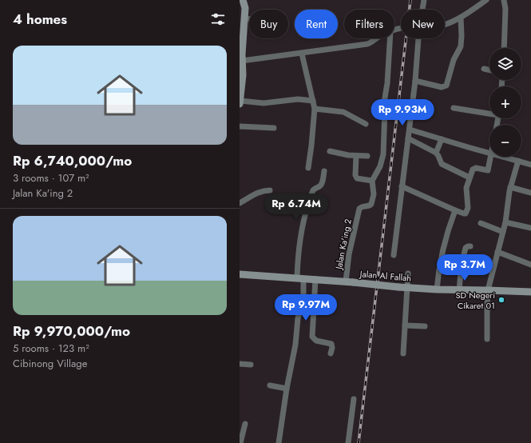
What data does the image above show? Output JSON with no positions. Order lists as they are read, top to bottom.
{
  "streets": {
    "street": ["Jalan Ka'ing 2", "Jalan Al Fallah"]
  },
  "crossings": [
    ["Jalan Ka'ing 2", "Jalan Al Fallah"]
  ],
  "places": ["SD Negeri Cikaret 01"],
  "page": {
    "heading": "4 homes",
    "chip": [
      "Buy",
      "Rent",
      "Filters",
      "New"
    ],
    "list": [
      {
        "name": "Rp 6,740,000/mo",
        "note": "3 rooms · 107 m² · Jalan Ka'ing 2"
      },
      {
        "name": "Rp 9,970,000/mo",
        "note": "5 rooms · 123 m² · Cibinong Village"
      }
    ],
    "map_buttons": ["+", "−"],
    "price": [
      "Rp 9.93M",
      "Rp 6.74M",
      "Rp 3.7M",
      "Rp 9.97M"
    ]
  }
}
